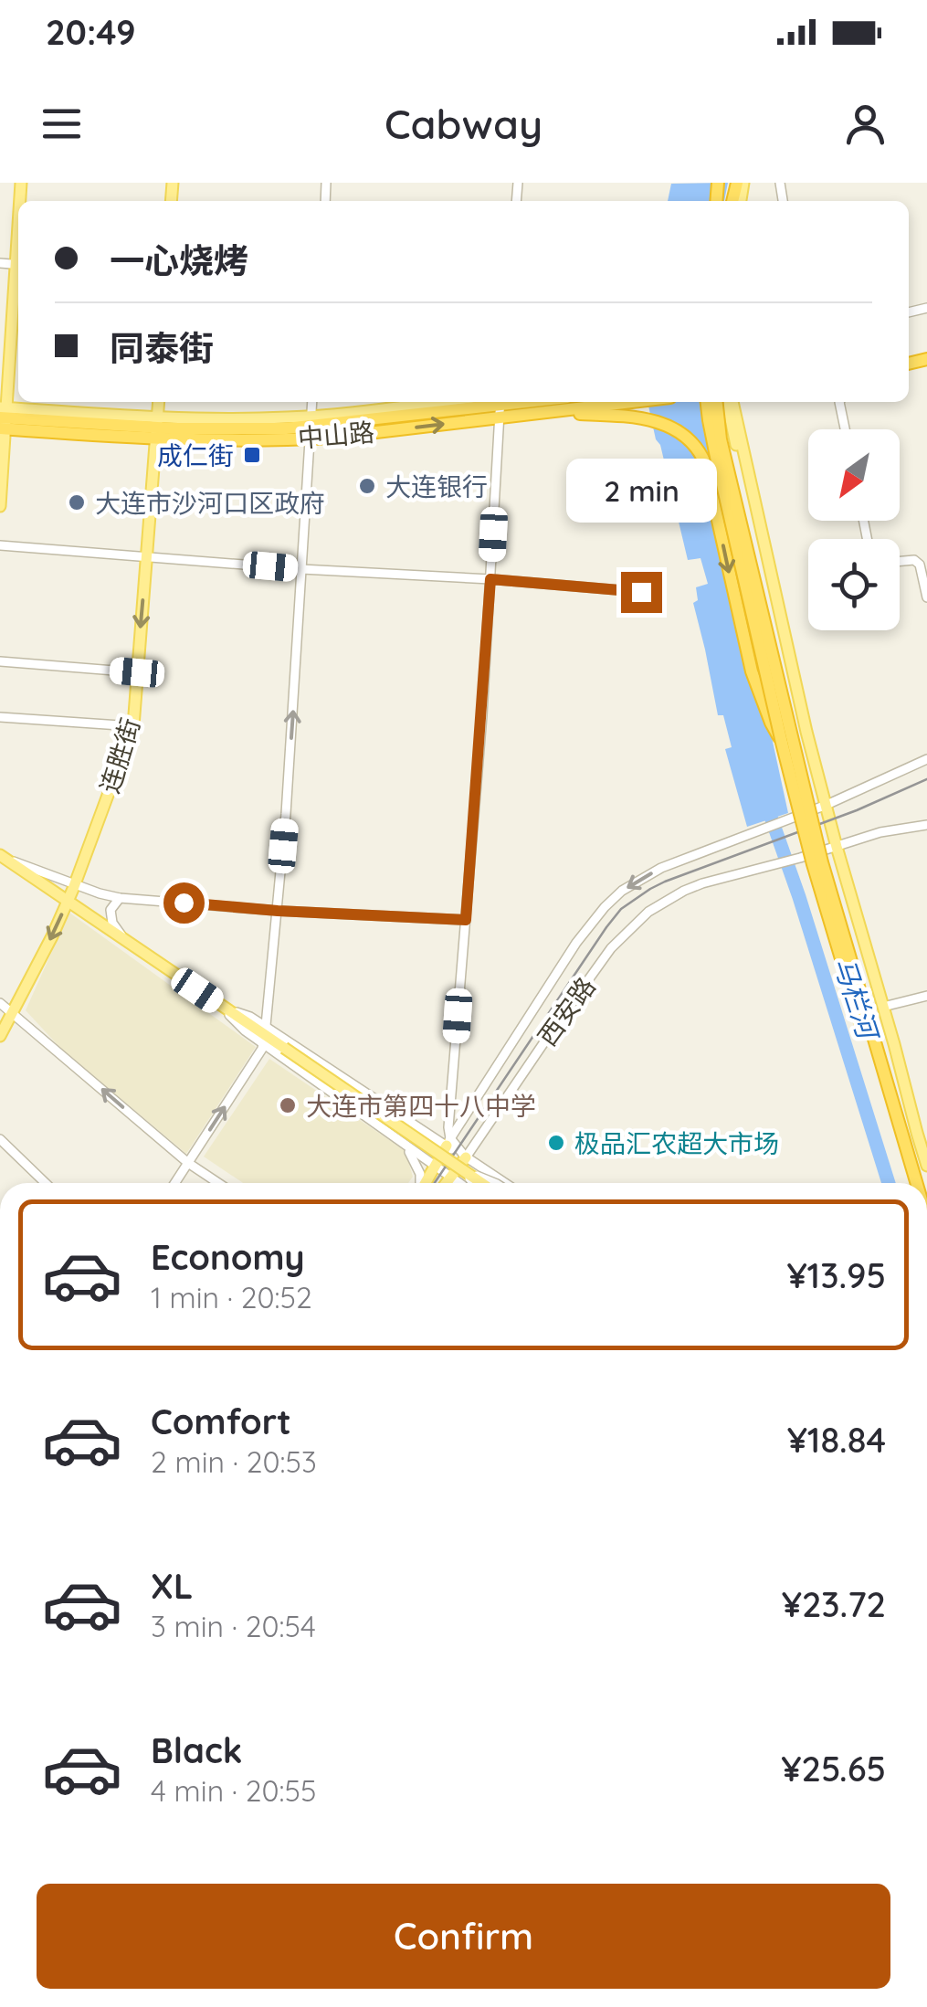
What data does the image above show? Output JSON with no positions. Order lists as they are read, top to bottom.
{
  "streets": {
    "highway": ["中山路"],
    "main road": ["连胜街", "西安路"]
  },
  "crossings": [
    ["中山路", "连胜街"]
  ],
  "one_way": ["连胜街"],
  "water": ["马栏河"],
  "places": {
    "transit": ["成仁街"],
    "other": [
      "大连银行",
      "大连市沙河口区政府",
      "大连市第四十八中学",
      "极品汇农超大市场"
    ]
  },
  "north": "bottom left",
  "page": {
    "status": "20:49",
    "header": "Cabway",
    "banner": ["一心烧烤", "同泰街"],
    "bubble": "2 min",
    "list": [
      {
        "name": "Economy",
        "note": "1 min · 20:52",
        "value": "¥13.95"
      },
      {
        "name": "Comfort",
        "note": "2 min · 20:53",
        "value": "¥18.84"
      },
      {
        "name": "XL",
        "note": "3 min · 20:54",
        "value": "¥23.72"
      },
      {
        "name": "Black",
        "note": "4 min · 20:55",
        "value": "¥25.65"
      }
    ],
    "buttons": "Confirm"
  }
}
